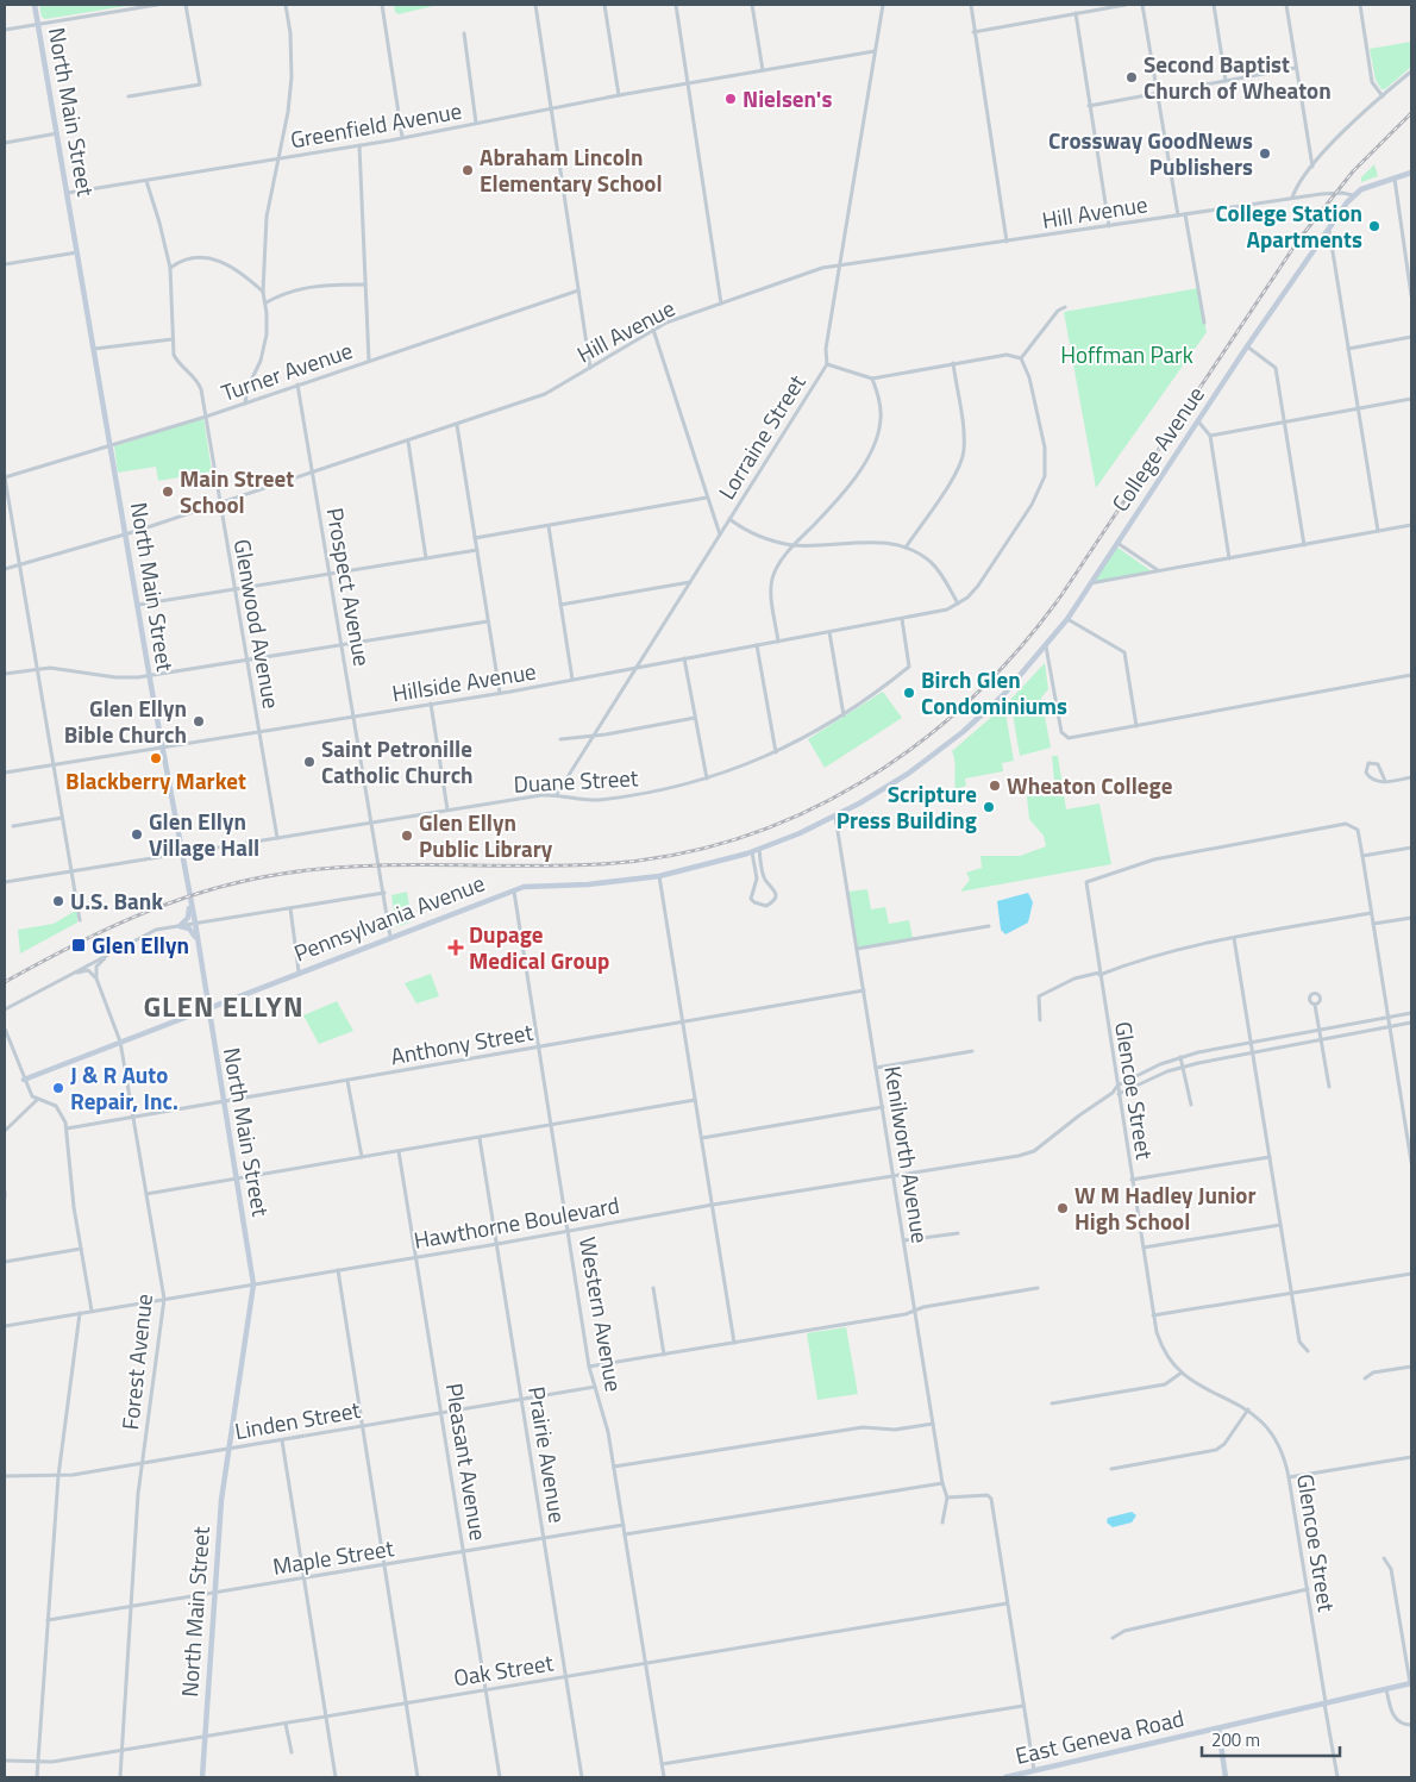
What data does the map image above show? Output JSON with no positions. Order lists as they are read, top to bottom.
{
  "streets": {
    "street": [
      "North Main Street",
      "Greenfield Avenue",
      "Hill Avenue",
      "Turner Avenue",
      "Lorraine Street",
      "College Avenue",
      "Prospect Avenue",
      "Glenwood Avenue",
      "Hillside Avenue",
      "Duane Street",
      "Pennsylvania Avenue",
      "Anthony Street",
      "Glencoe Street",
      "Kenilworth Avenue",
      "Hawthorne Boulevard",
      "Western Avenue",
      "Forest Avenue",
      "Linden Street",
      "Prairie Avenue",
      "Pleasant Avenue",
      "Maple Street",
      "Oak Street",
      "East Geneva Road"
    ]
  },
  "crossings": [
    ["North Main Street", "Greenfield Avenue"],
    ["North Main Street", "Hill Avenue"],
    ["North Main Street", "Turner Avenue"],
    ["North Main Street", "Hillside Avenue"],
    ["North Main Street", "Duane Street"],
    ["North Main Street", "Pennsylvania Avenue"],
    ["North Main Street", "Anthony Street"],
    ["North Main Street", "Hawthorne Boulevard"],
    ["North Main Street", "Linden Street"],
    ["North Main Street", "Maple Street"],
    ["North Main Street", "Oak Street"],
    ["Greenfield Avenue", "Lorraine Street"],
    ["Greenfield Avenue", "Glenwood Avenue"],
    ["Hill Avenue", "Lorraine Street"],
    ["Hill Avenue", "College Avenue"],
    ["Hill Avenue", "Prospect Avenue"],
    ["Hill Avenue", "Glenwood Avenue"],
    ["Turner Avenue", "Prospect Avenue"],
    ["Turner Avenue", "Glenwood Avenue"],
    ["Lorraine Street", "Hillside Avenue"],
    ["Lorraine Street", "Duane Street"],
    ["College Avenue", "Pennsylvania Avenue"],
    ["Prospect Avenue", "Hillside Avenue"],
    ["Prospect Avenue", "Duane Street"],
    ["Prospect Avenue", "Pennsylvania Avenue"],
    ["Glenwood Avenue", "Hillside Avenue"],
    ["Glenwood Avenue", "Duane Street"],
    ["Hillside Avenue", "Duane Street"],
    ["Pennsylvania Avenue", "Kenilworth Avenue"],
    ["Pennsylvania Avenue", "Western Avenue"],
    ["Pennsylvania Avenue", "Forest Avenue"],
    ["Anthony Street", "Kenilworth Avenue"],
    ["Anthony Street", "Western Avenue"],
    ["Anthony Street", "Forest Avenue"],
    ["Glencoe Street", "Hawthorne Boulevard"],
    ["Glencoe Street", "East Geneva Road"],
    ["Kenilworth Avenue", "Hawthorne Boulevard"],
    ["Hawthorne Boulevard", "Western Avenue"],
    ["Hawthorne Boulevard", "Forest Avenue"],
    ["Hawthorne Boulevard", "Prairie Avenue"],
    ["Hawthorne Boulevard", "Pleasant Avenue"],
    ["Western Avenue", "Linden Street"],
    ["Western Avenue", "Maple Street"],
    ["Western Avenue", "Oak Street"],
    ["Forest Avenue", "Linden Street"],
    ["Forest Avenue", "Maple Street"],
    ["Forest Avenue", "Oak Street"],
    ["Linden Street", "Prairie Avenue"],
    ["Linden Street", "Pleasant Avenue"],
    ["Prairie Avenue", "Maple Street"],
    ["Prairie Avenue", "Oak Street"],
    ["Pleasant Avenue", "Maple Street"],
    ["Pleasant Avenue", "Oak Street"]
  ],
  "districts": ["GLEN ELLYN"],
  "parks": ["Hoffman Park"],
  "places": {
    "other": [
      "Second Baptist Church of Wheaton",
      "Nielsen's",
      "Crossway GoodNews Publishers",
      "Abraham Lincoln Elementary School",
      "College Station Apartments",
      "Main Street School",
      "Birch Glen Condominiums",
      "Glen Ellyn Bible Church",
      "Blackberry Market",
      "Saint Petronille Catholic Church",
      "Wheaton College",
      "Scripture Press Building",
      "Glen Ellyn Village Hall",
      "Glen Ellyn Public Library",
      "U.S. Bank",
      "J & R Auto Repair, Inc.",
      "W M Hadley Junior High School"
    ],
    "transit": ["Glen Ellyn"],
    "health": ["Dupage Medical Group"]
  },
  "scale_bar": "200 m"
}
